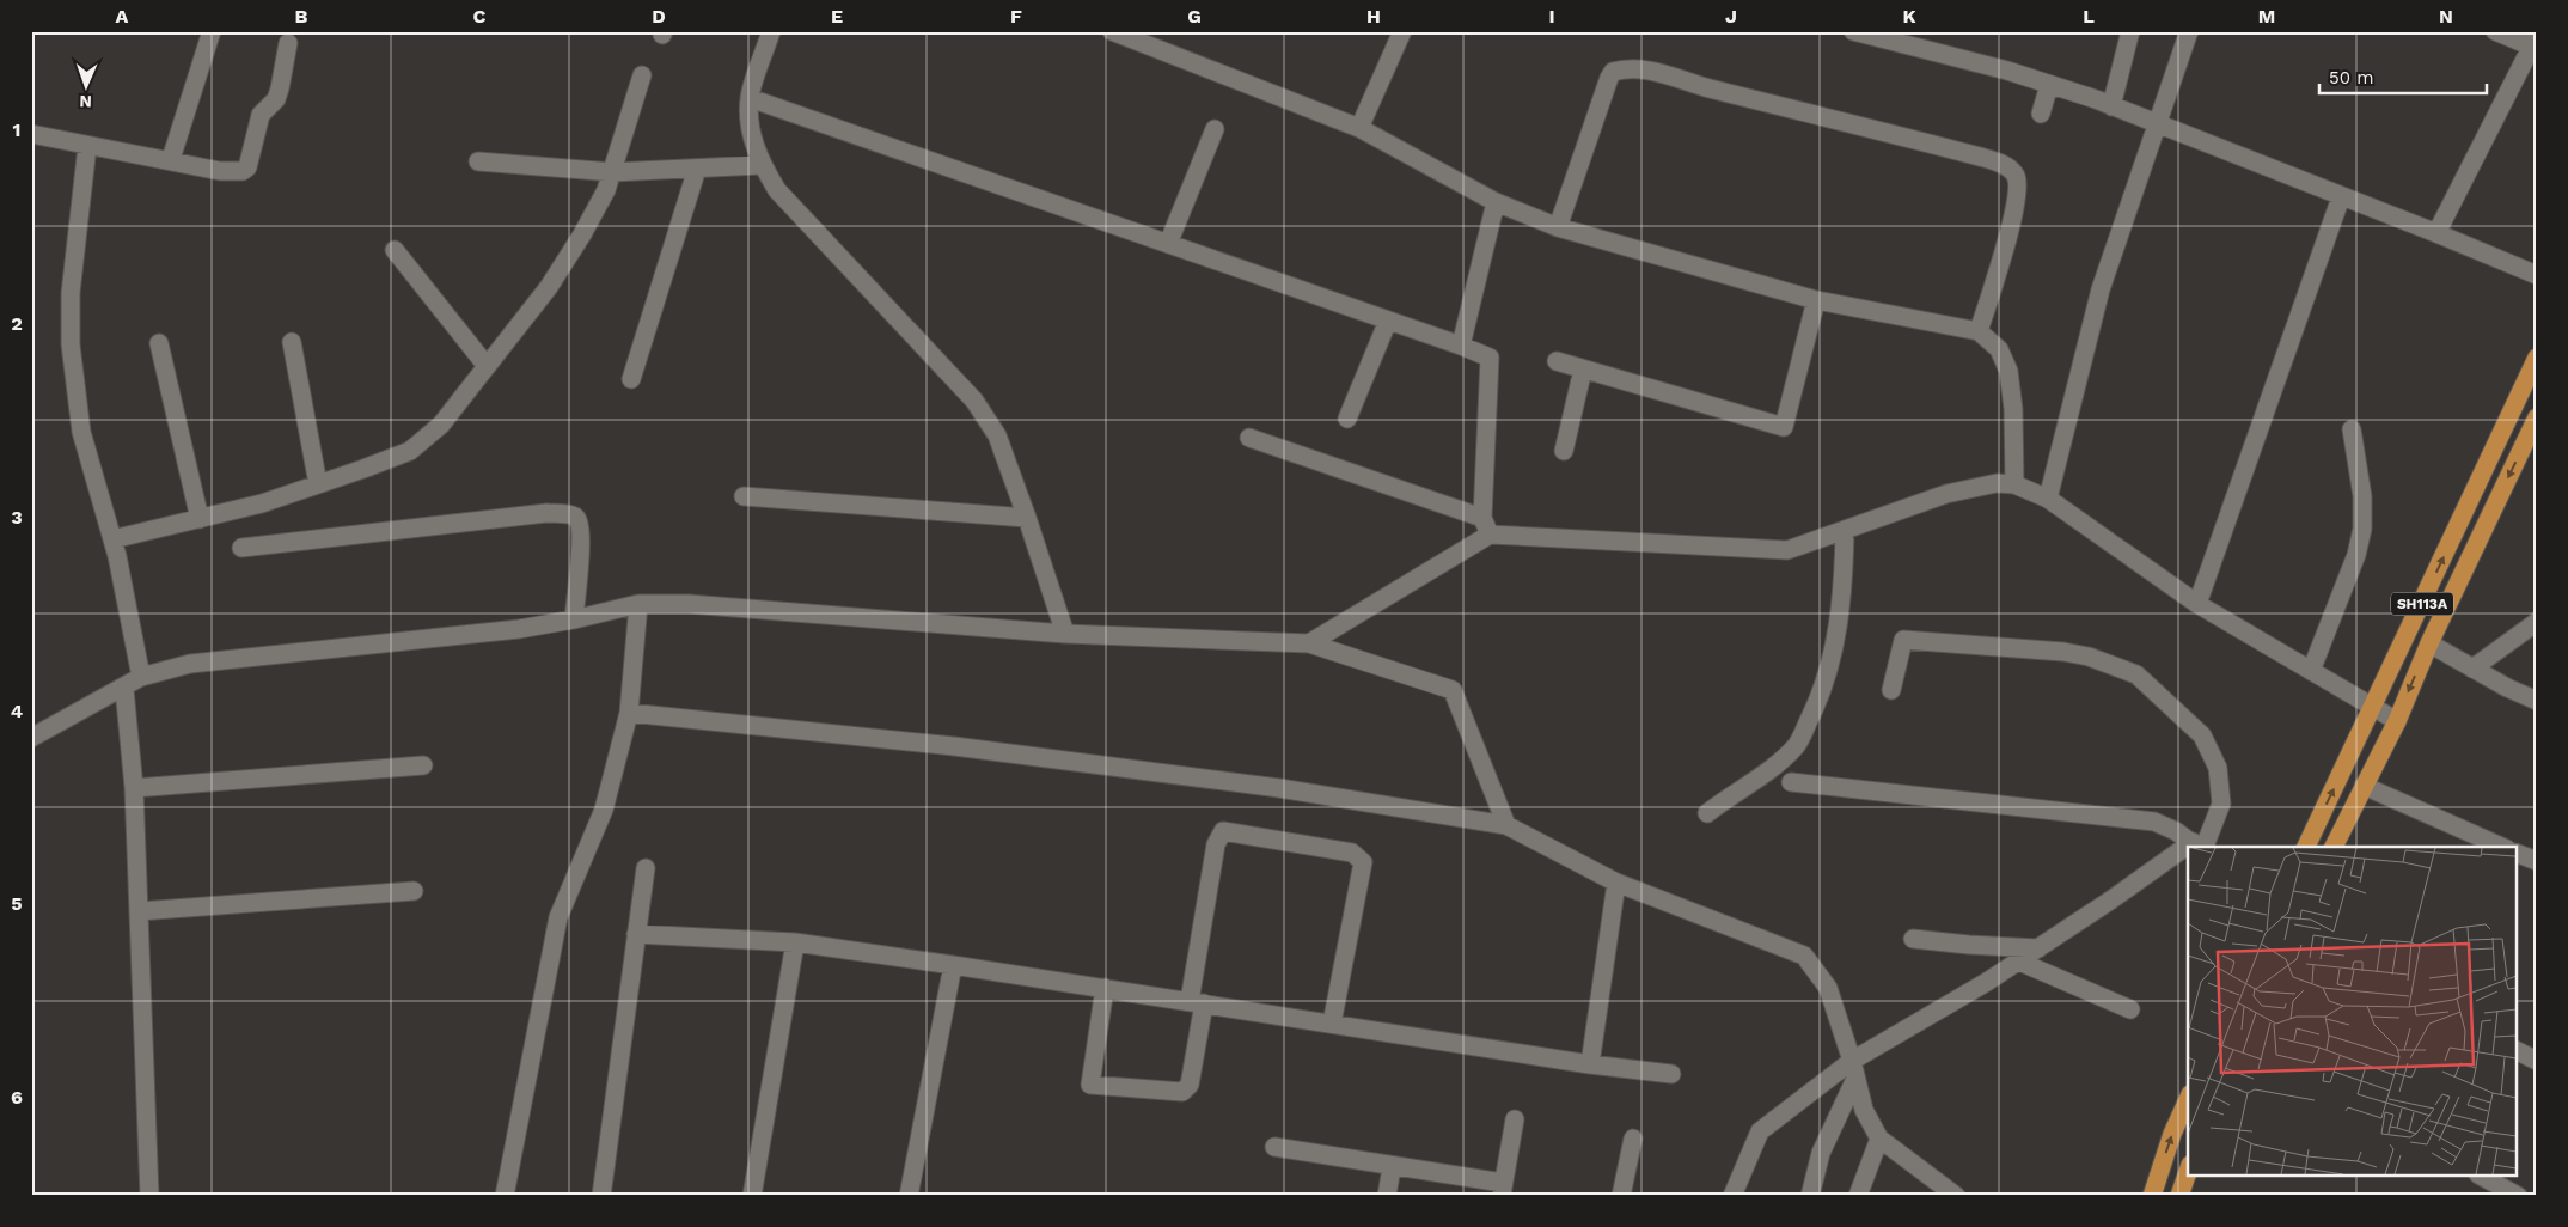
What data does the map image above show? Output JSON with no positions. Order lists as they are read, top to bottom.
{
  "streets": {
    "main road": ["SH113A"]
  },
  "scale_bar": "50 m",
  "north": "bottom",
  "grid": {
    "columns": [
      "A",
      "B",
      "C",
      "D",
      "E",
      "F",
      "G",
      "H",
      "I",
      "J",
      "K",
      "L",
      "M",
      "N"
    ],
    "rows": [
      "1",
      "2",
      "3",
      "4",
      "5",
      "6"
    ]
  }
}
